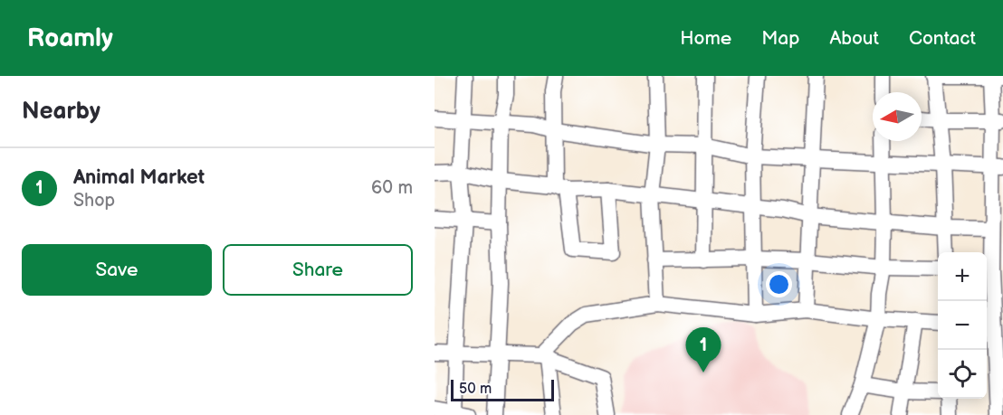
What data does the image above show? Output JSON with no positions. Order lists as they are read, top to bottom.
{
  "scale_bar": "50 m",
  "north": "left",
  "page": {
    "header": "Roamly",
    "nav": [
      "Home",
      "Map",
      "About",
      "Contact"
    ],
    "heading": "Nearby",
    "list": [
      {
        "mark": "1",
        "name": "Animal Market",
        "note": "Shop",
        "value": "60 m"
      }
    ],
    "buttons": ["Save", "Share"],
    "map_buttons": ["+", "−"],
    "pins": "1",
    "scale": "50 m"
  }
}
